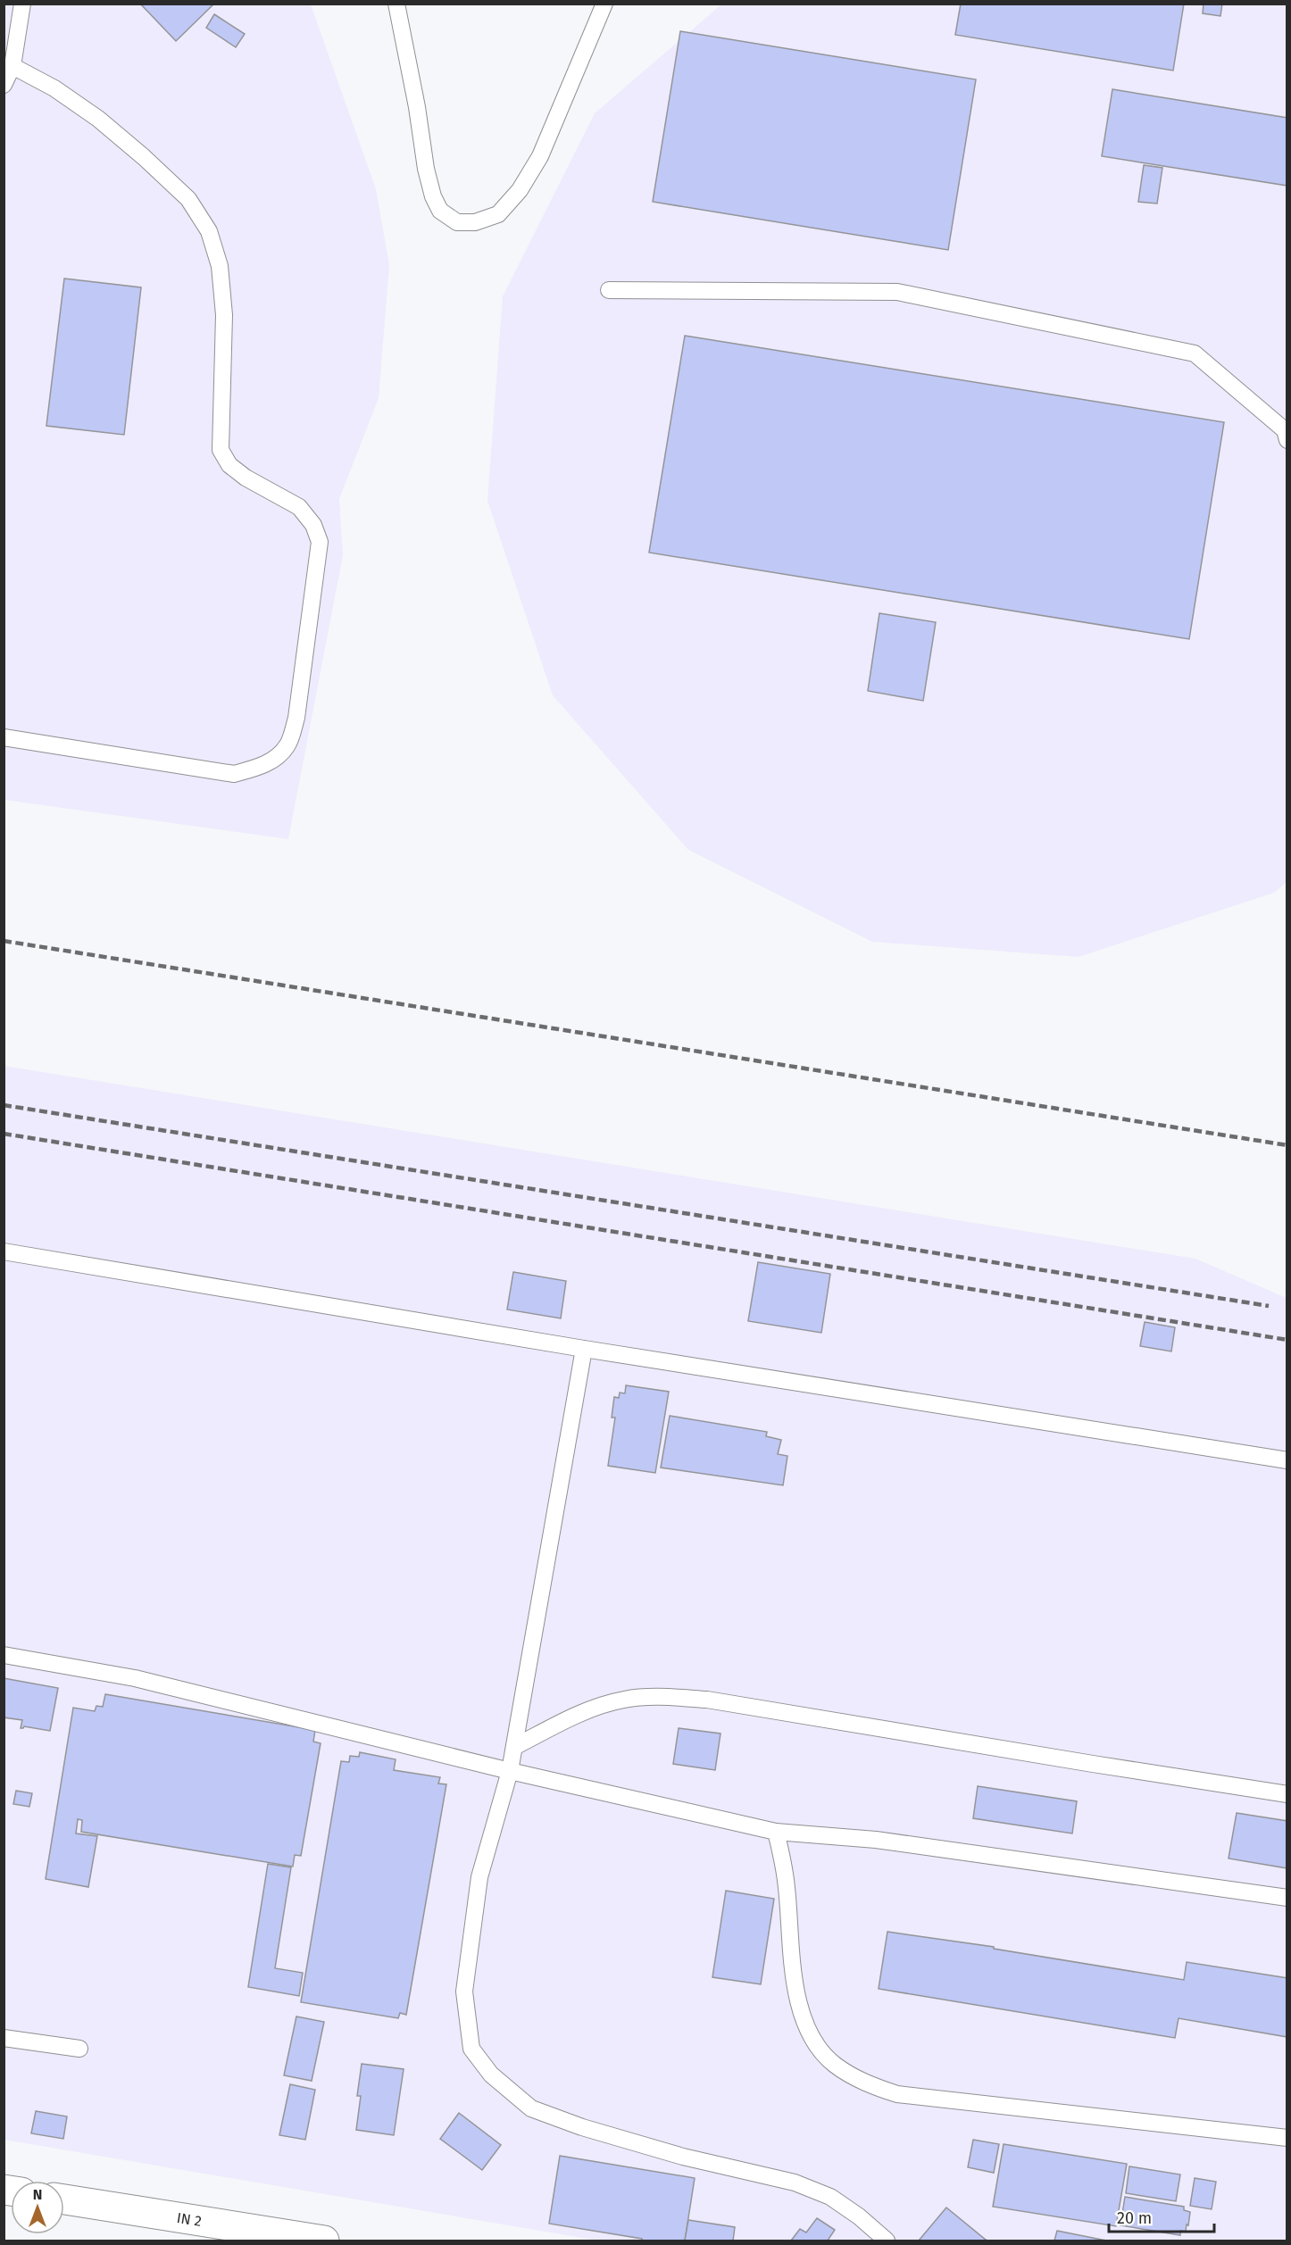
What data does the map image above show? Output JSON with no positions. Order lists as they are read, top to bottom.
{
  "streets": {
    "street": ["IN 2"]
  },
  "scale_bar": "20 m",
  "north": "top"
}
